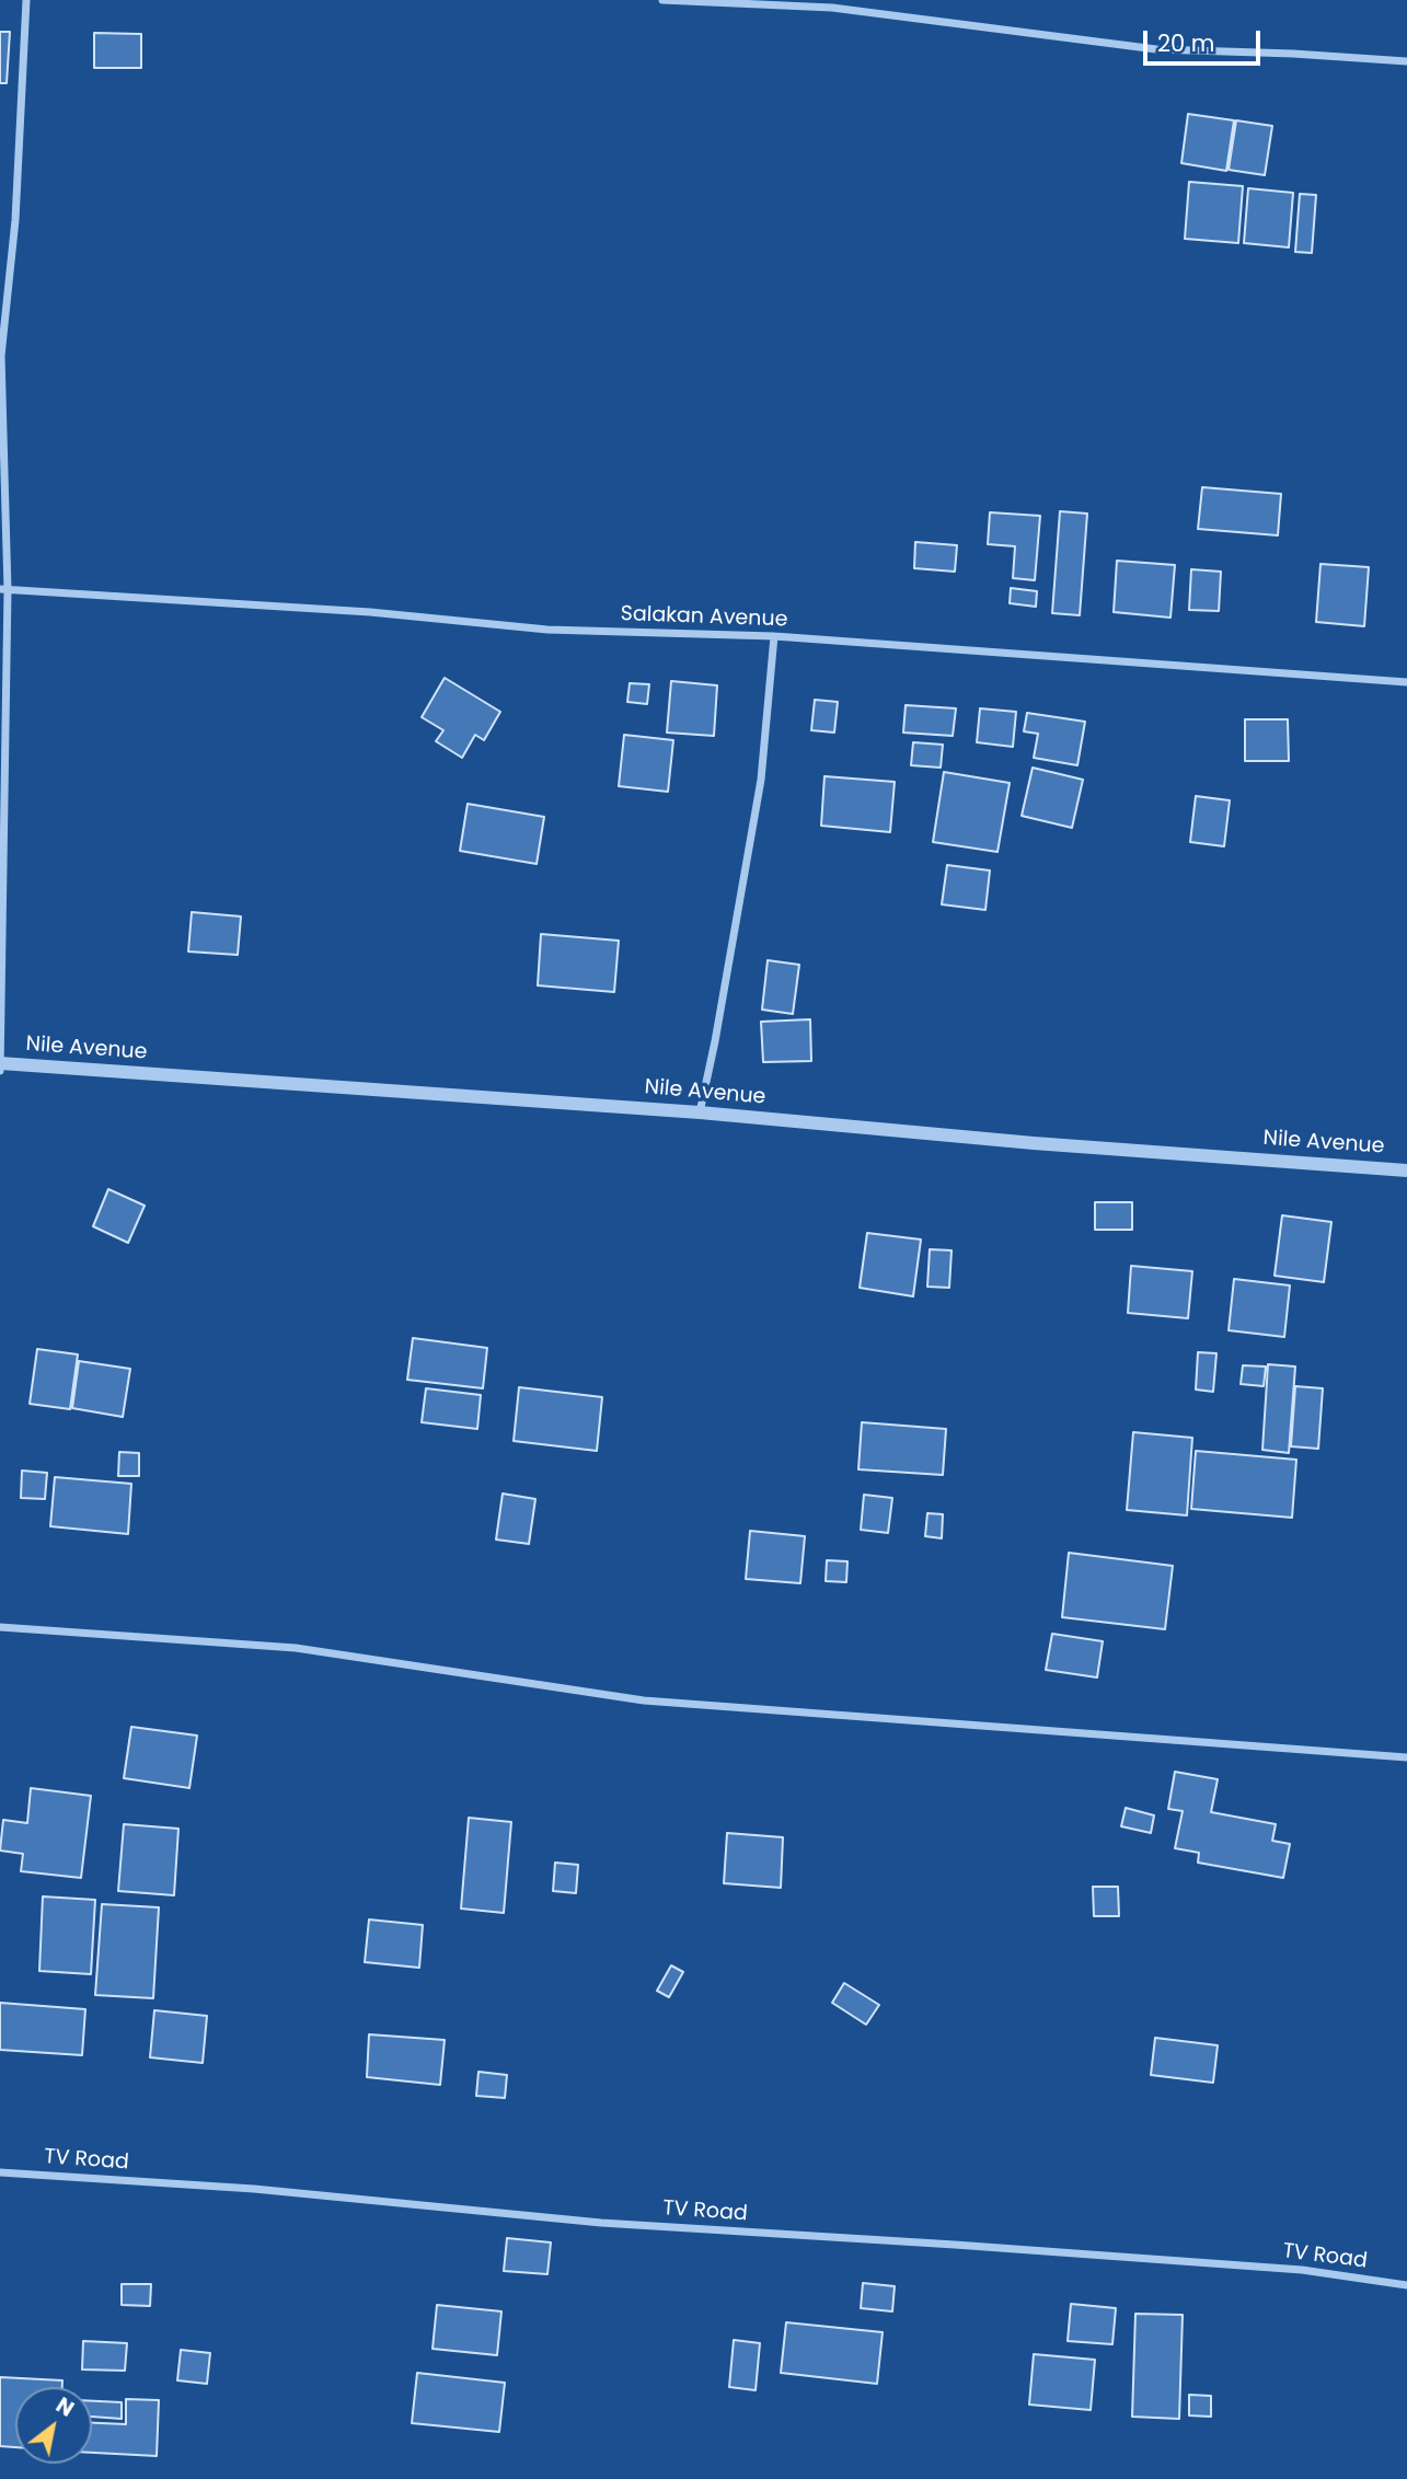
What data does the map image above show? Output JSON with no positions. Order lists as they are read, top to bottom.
{
  "streets": {
    "street": ["Salakan Avenue", "Nile Avenue", "TV Road"]
  },
  "scale_bar": "20 m",
  "north": "top right"
}
